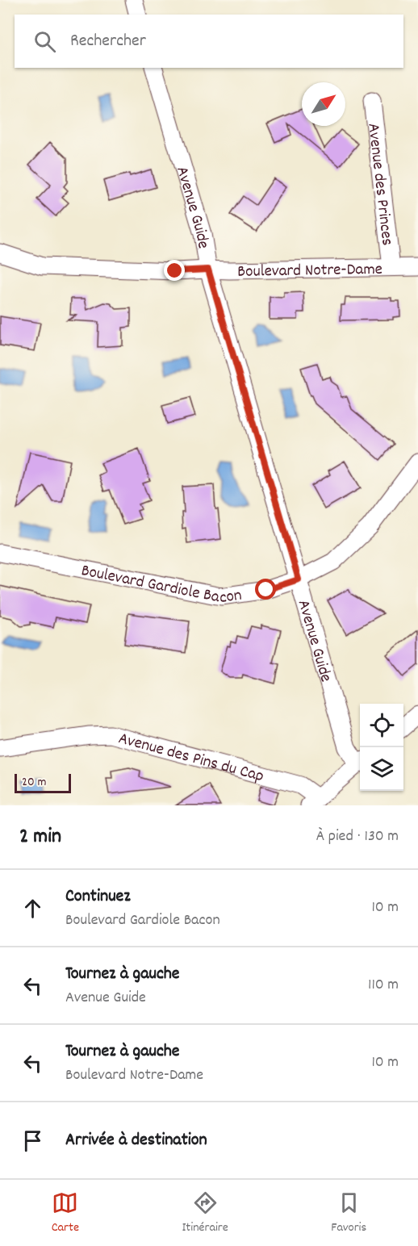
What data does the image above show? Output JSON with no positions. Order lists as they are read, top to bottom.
{
  "streets": {
    "street": [
      "Avenue des Princes",
      "Avenue Guide",
      "Boulevard Notre-Dame",
      "Boulevard Gardiole Bacon",
      "Avenue des Pins du Cap"
    ]
  },
  "crossings": [
    ["Avenue des Princes", "Boulevard Notre-Dame"],
    ["Avenue Guide", "Boulevard Notre-Dame"],
    ["Avenue Guide", "Boulevard Gardiole Bacon"]
  ],
  "scale_bar": "20 m",
  "north": "top right",
  "page": {
    "search": "Rechercher",
    "scale": "20 m",
    "heading": ["2 min", "À pied · 130 m"],
    "list": [
      ["Continuez", "Boulevard Gardiole Bacon", "10 m"],
      ["Tournez à gauche", "Avenue Guide", "110 m"],
      ["Tournez à gauche", "Boulevard Notre-Dame", "10 m"],
      "Arrivée à destination"
    ],
    "nav": ["Carte", "Itinéraire", "Favoris"]
  }
}
